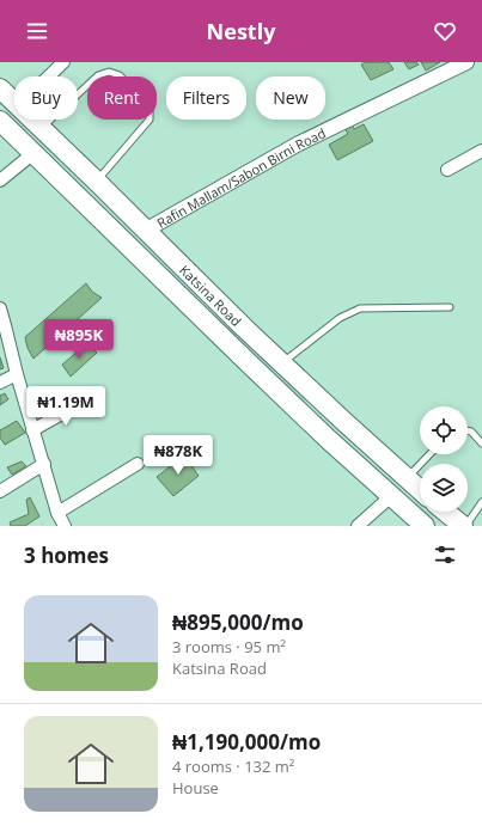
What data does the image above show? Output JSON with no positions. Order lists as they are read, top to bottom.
{
  "streets": {
    "highway": ["Katsina Road"],
    "street": ["Rafin Mallam/Sabon Birni Road"]
  },
  "crossings": [
    ["Rafin Mallam/Sabon Birni Road", "Katsina Road"]
  ],
  "page": {
    "header": "Nestly",
    "chip": [
      "Buy",
      "Rent",
      "Filters",
      "New"
    ],
    "price": ["₦895K", "₦1.19M", "₦878K"],
    "heading": "3 homes",
    "list": [
      {
        "name": "₦895,000/mo",
        "note": "3 rooms · 95 m² · Katsina Road"
      },
      {
        "name": "₦1,190,000/mo",
        "note": "4 rooms · 132 m² · House"
      }
    ]
  }
}
